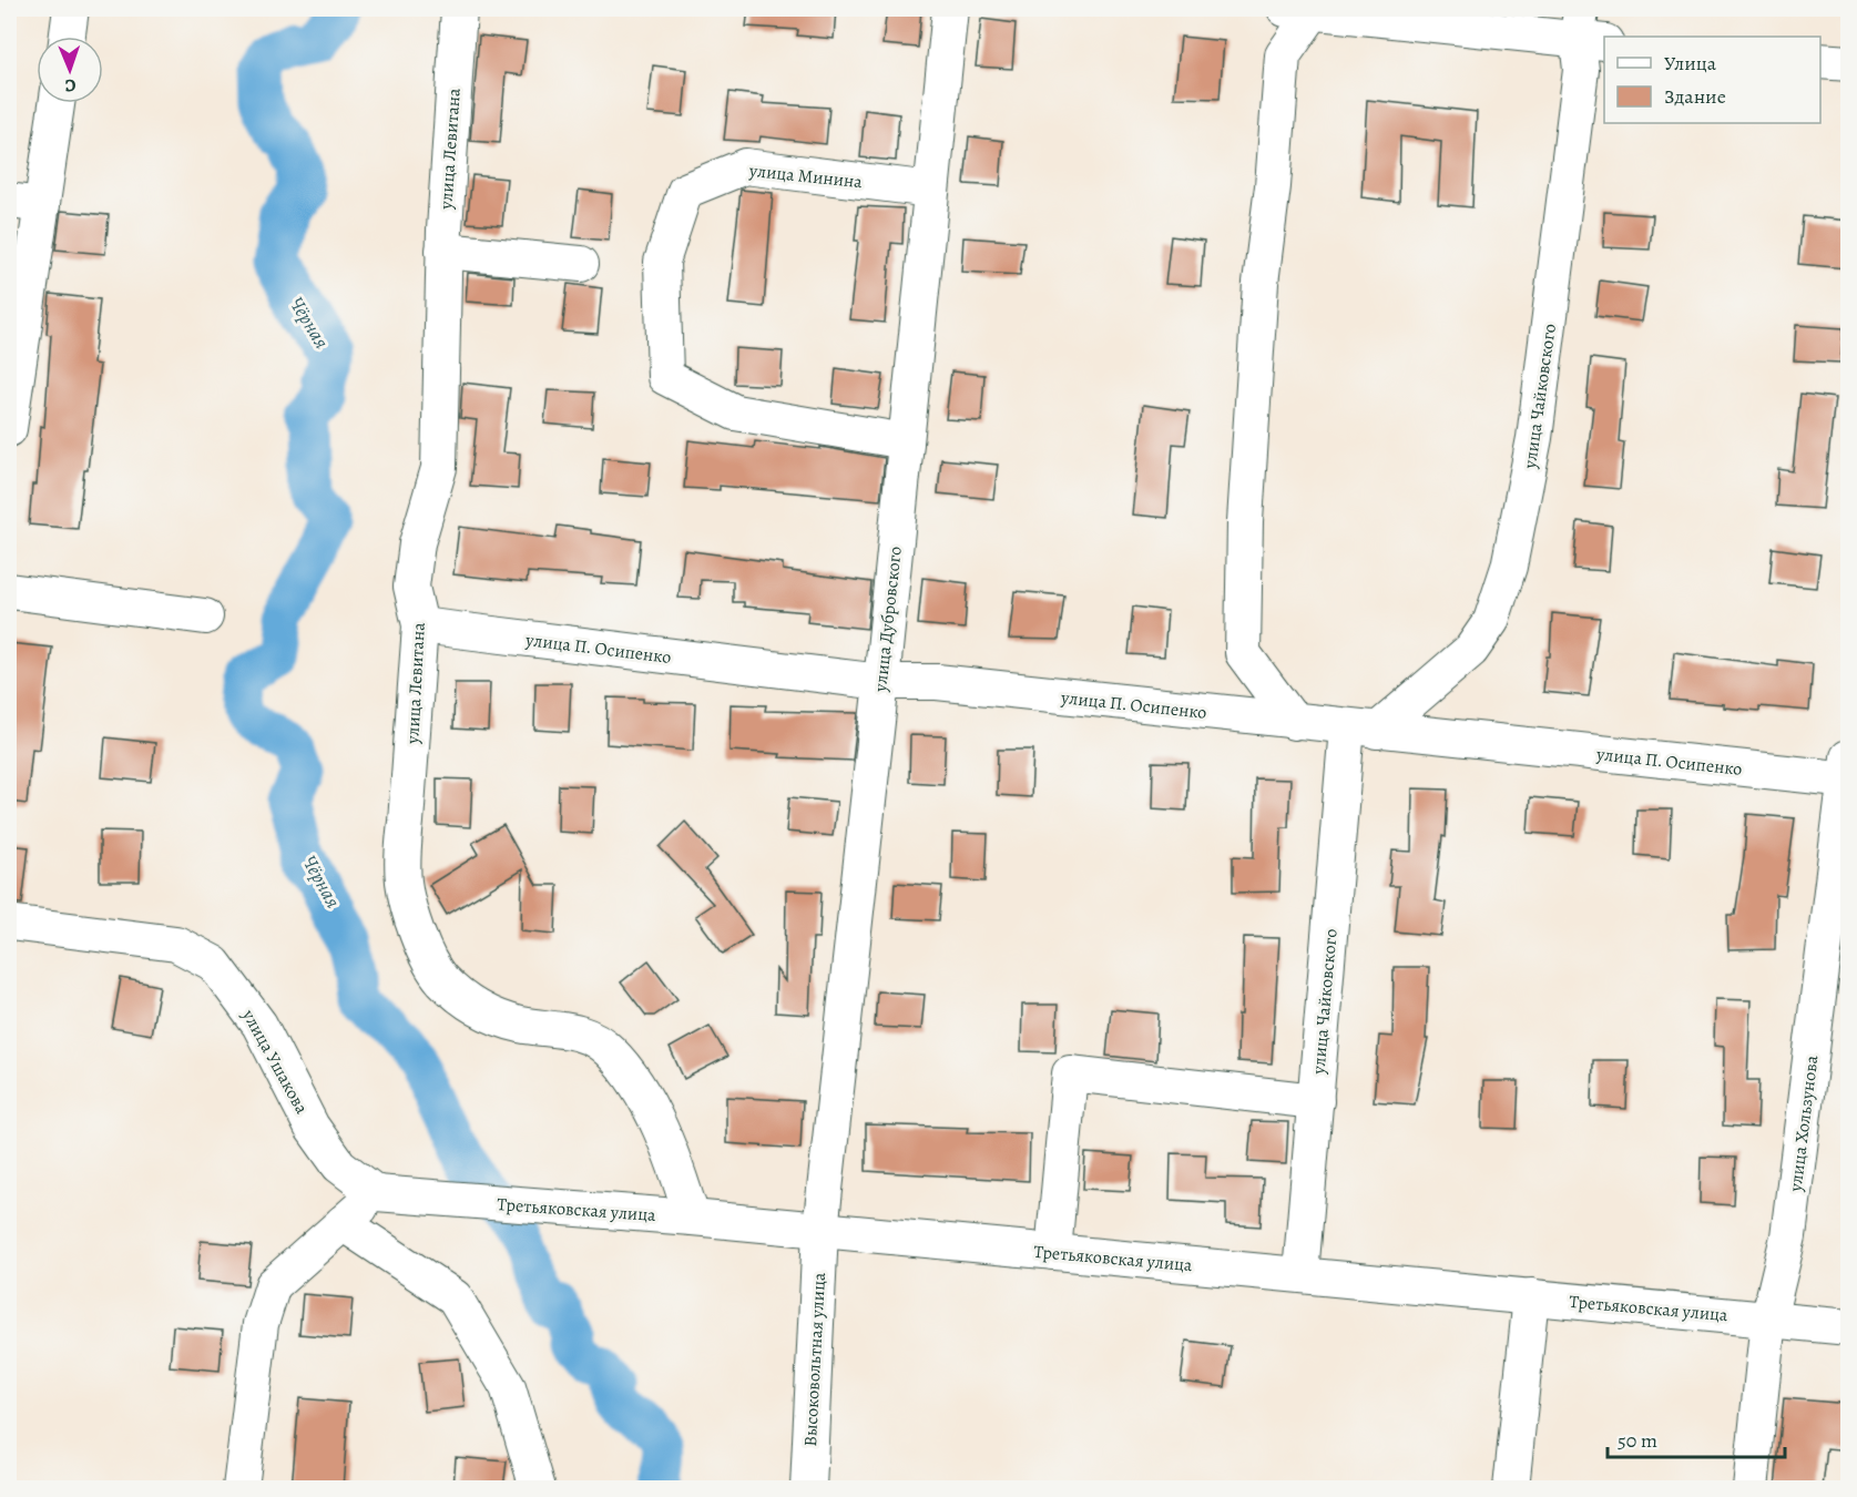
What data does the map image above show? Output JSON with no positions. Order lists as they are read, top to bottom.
{
  "streets": {
    "street": [
      "улица Левитана",
      "улица Минина",
      "улица Чайковского",
      "улица Дубровского",
      "улица П. Осипенко",
      "улица Ушакова",
      "улица Хользунова",
      "Третьяковская улица",
      "Высоковольтная улица"
    ]
  },
  "crossings": [
    ["улица Левитана", "улица П. Осипенко"],
    ["улица Левитана", "Третьяковская улица"],
    ["улица Минина", "улица Дубровского"],
    ["улица Чайковского", "улица П. Осипенко"],
    ["улица Чайковского", "Третьяковская улица"],
    ["улица Дубровского", "улица П. Осипенко"],
    ["улица Дубровского", "Третьяковская улица"],
    ["улица Дубровского", "Высоковольтная улица"],
    ["улица П. Осипенко", "улица Хользунова"],
    ["улица Ушакова", "Третьяковская улица"],
    ["улица Хользунова", "Третьяковская улица"],
    ["Третьяковская улица", "Высоковольтная улица"]
  ],
  "water": ["Чёрная"],
  "legend": ["Улица", "Здание"],
  "scale_bar": "50 m",
  "north": "bottom"
}
